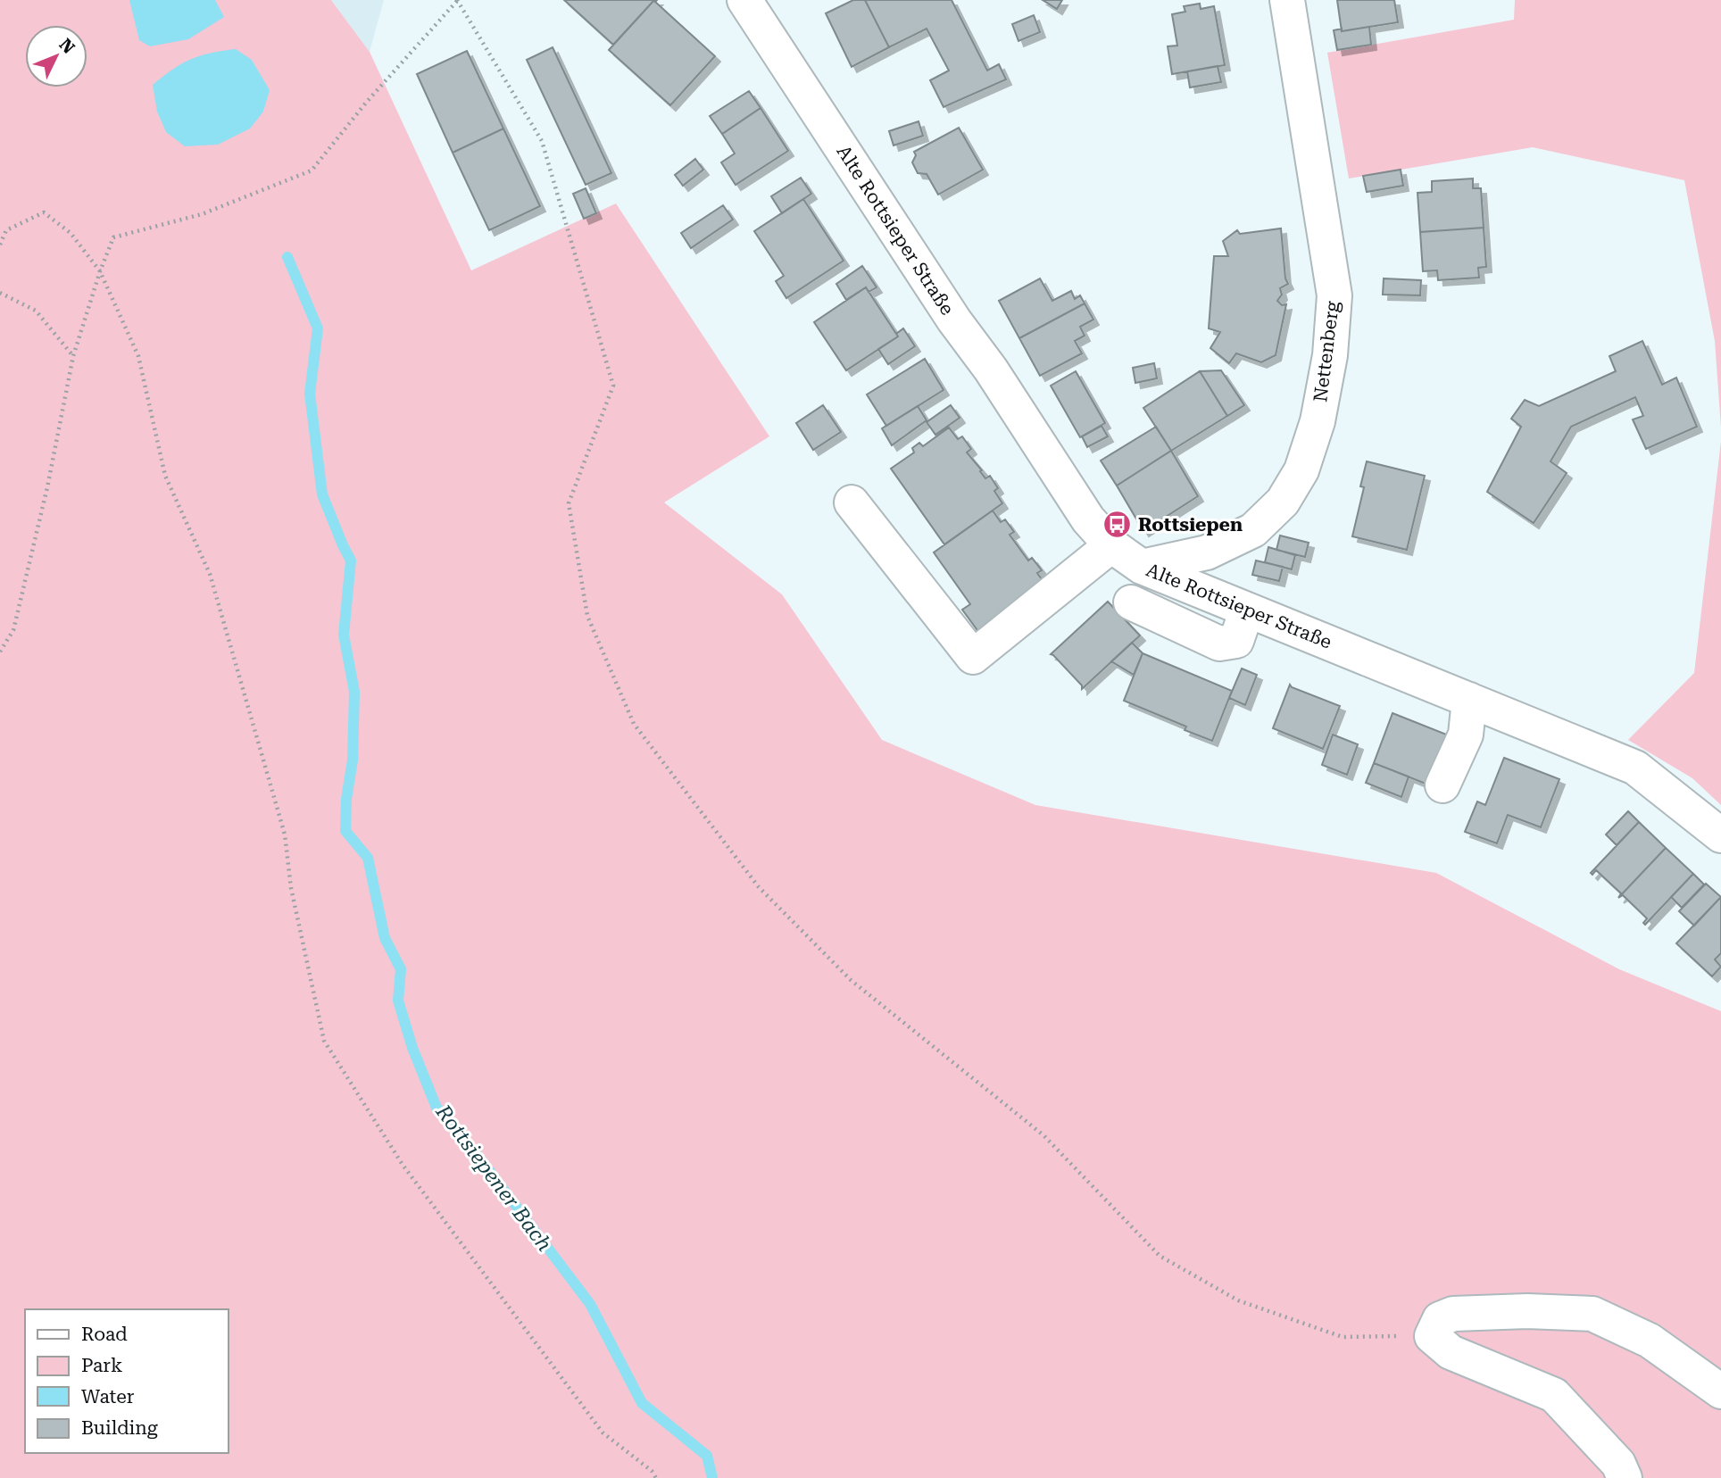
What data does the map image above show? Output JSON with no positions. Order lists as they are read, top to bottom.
{
  "streets": {
    "street": ["Alte Rottsieper Straße", "Nettenberg"]
  },
  "crossings": [
    ["Alte Rottsieper Straße", "Nettenberg"]
  ],
  "water": ["Rottsiepener Bach"],
  "places": {
    "bus stop": ["Rottsiepen"]
  },
  "legend": [
    "Road",
    "Park",
    "Water",
    "Building"
  ],
  "north": "top right"
}
